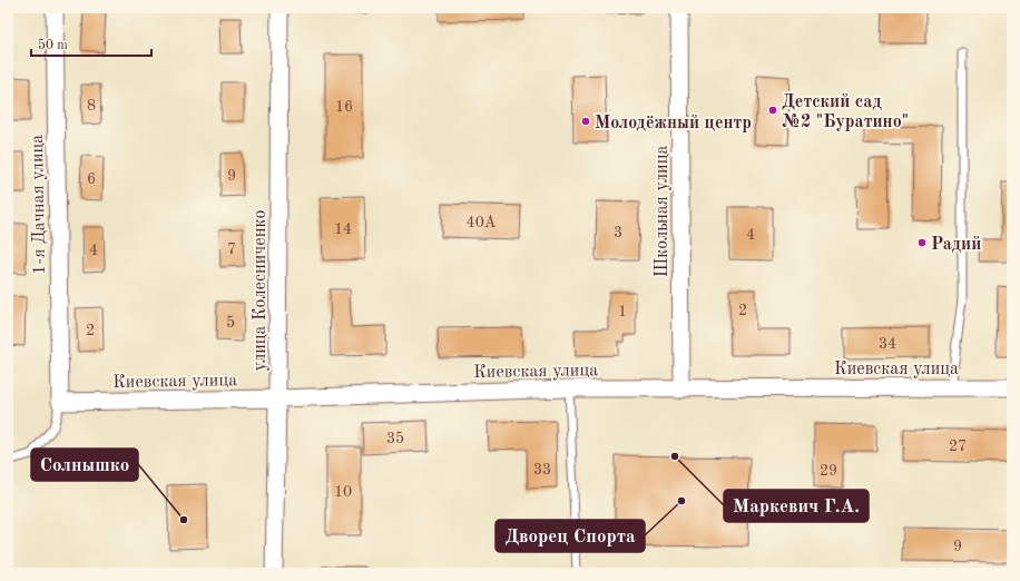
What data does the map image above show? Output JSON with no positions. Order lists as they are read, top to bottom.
{
  "streets": {
    "street": [
      "1-я Дачная улица",
      "Школьная улица",
      "улица Колесниченко",
      "Киевская улица"
    ]
  },
  "crossings": [
    ["1-я Дачная улица", "Киевская улица"],
    ["Школьная улица", "Киевская улица"],
    ["улица Колесниченко", "Киевская улица"]
  ],
  "places": [
    "Детский сад №2 \"Буратино\"",
    "Молодёжный центр",
    "Радий",
    "Маркевич Г.А.",
    "Дворец Спорта",
    "Солнышко"
  ],
  "house_numbers": [
    "8",
    "16",
    "9",
    "6",
    "40А",
    "14",
    "3",
    "4",
    "7",
    "4",
    "2",
    "1",
    "5",
    "2",
    "34",
    "35",
    "27",
    "33",
    "29",
    "10",
    "9"
  ],
  "scale_bar": "50 m"
}
